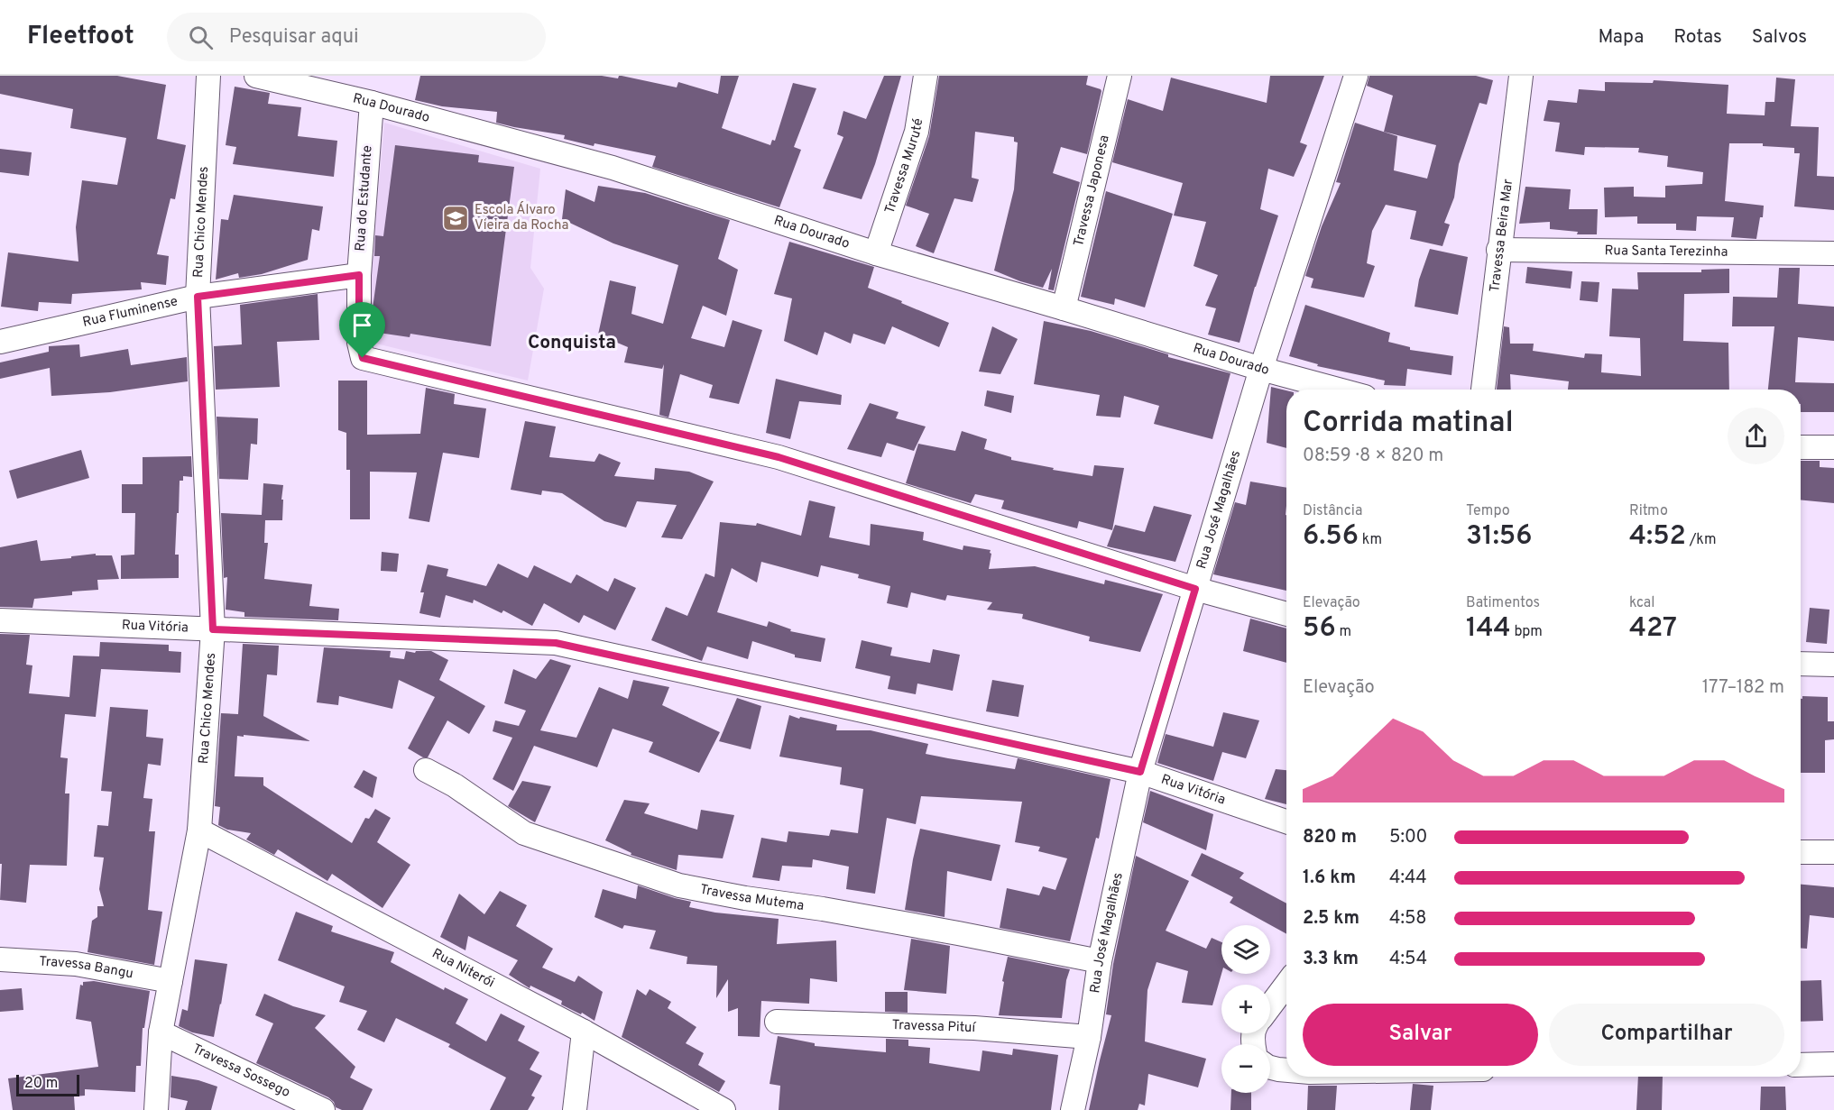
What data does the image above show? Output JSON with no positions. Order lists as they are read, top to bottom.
{
  "streets": {
    "street": [
      "Rua Dourado",
      "Travessa Muruté",
      "Travessa Japonesa",
      "Rua do Estudante",
      "Rua Chico Mendes",
      "Travessa Beira Mar",
      "Rua Santa Terezinha",
      "Rua Fluminense",
      "Rua José Magalhães",
      "Rua Vitória",
      "Travessa Mutema",
      "Travessa Bangu",
      "Rua Niterói",
      "Travessa Pituí",
      "Travessa Sossego"
    ]
  },
  "crossings": [
    ["Rua Dourado", "Travessa Muruté"],
    ["Rua Dourado", "Travessa Japonesa"],
    ["Rua Dourado", "Rua do Estudante"],
    ["Rua Dourado", "Rua José Magalhães"],
    ["Rua do Estudante", "Rua Fluminense"],
    ["Rua do Estudante", "Rua José Magalhães"],
    ["Rua Chico Mendes", "Rua Fluminense"],
    ["Rua Chico Mendes", "Rua Vitória"],
    ["Rua Chico Mendes", "Travessa Bangu"],
    ["Rua Chico Mendes", "Rua Niterói"],
    ["Rua Chico Mendes", "Travessa Sossego"],
    ["Travessa Beira Mar", "Rua Santa Terezinha"],
    ["Rua José Magalhães", "Rua Vitória"],
    ["Rua José Magalhães", "Travessa Mutema"],
    ["Rua José Magalhães", "Travessa Pituí"]
  ],
  "districts": ["Conquista"],
  "places": {
    "school or university": ["Escola Álvaro Vieira da Rocha"]
  },
  "scale_bar": "20 m",
  "page": {
    "header": "Fleetfoot",
    "search": "Pesquisar aqui",
    "nav": ["Mapa", "Rotas", "Salvos"],
    "heading": ["Corrida matinal", "08:59 · 8 × 820 m"],
    "stats": [
      ["Distância", "6.56 km"],
      ["Tempo", "31:56"],
      ["Ritmo", "4:52 /km"],
      ["Elevação", "56 m"],
      ["Batimentos", "144 bpm"],
      ["kcal", "427"]
    ],
    "chart": ["Elevação", "177–182 m"],
    "list": [
      {
        "name": "820 m",
        "note": "5:00"
      },
      {
        "name": "1.6 km",
        "note": "4:44"
      },
      {
        "name": "2.5 km",
        "note": "4:58"
      },
      {
        "name": "3.3 km",
        "note": "4:54"
      }
    ],
    "map_buttons": ["+", "−"],
    "buttons": ["Salvar", "Compartilhar"],
    "scale": "20 m"
  }
}
